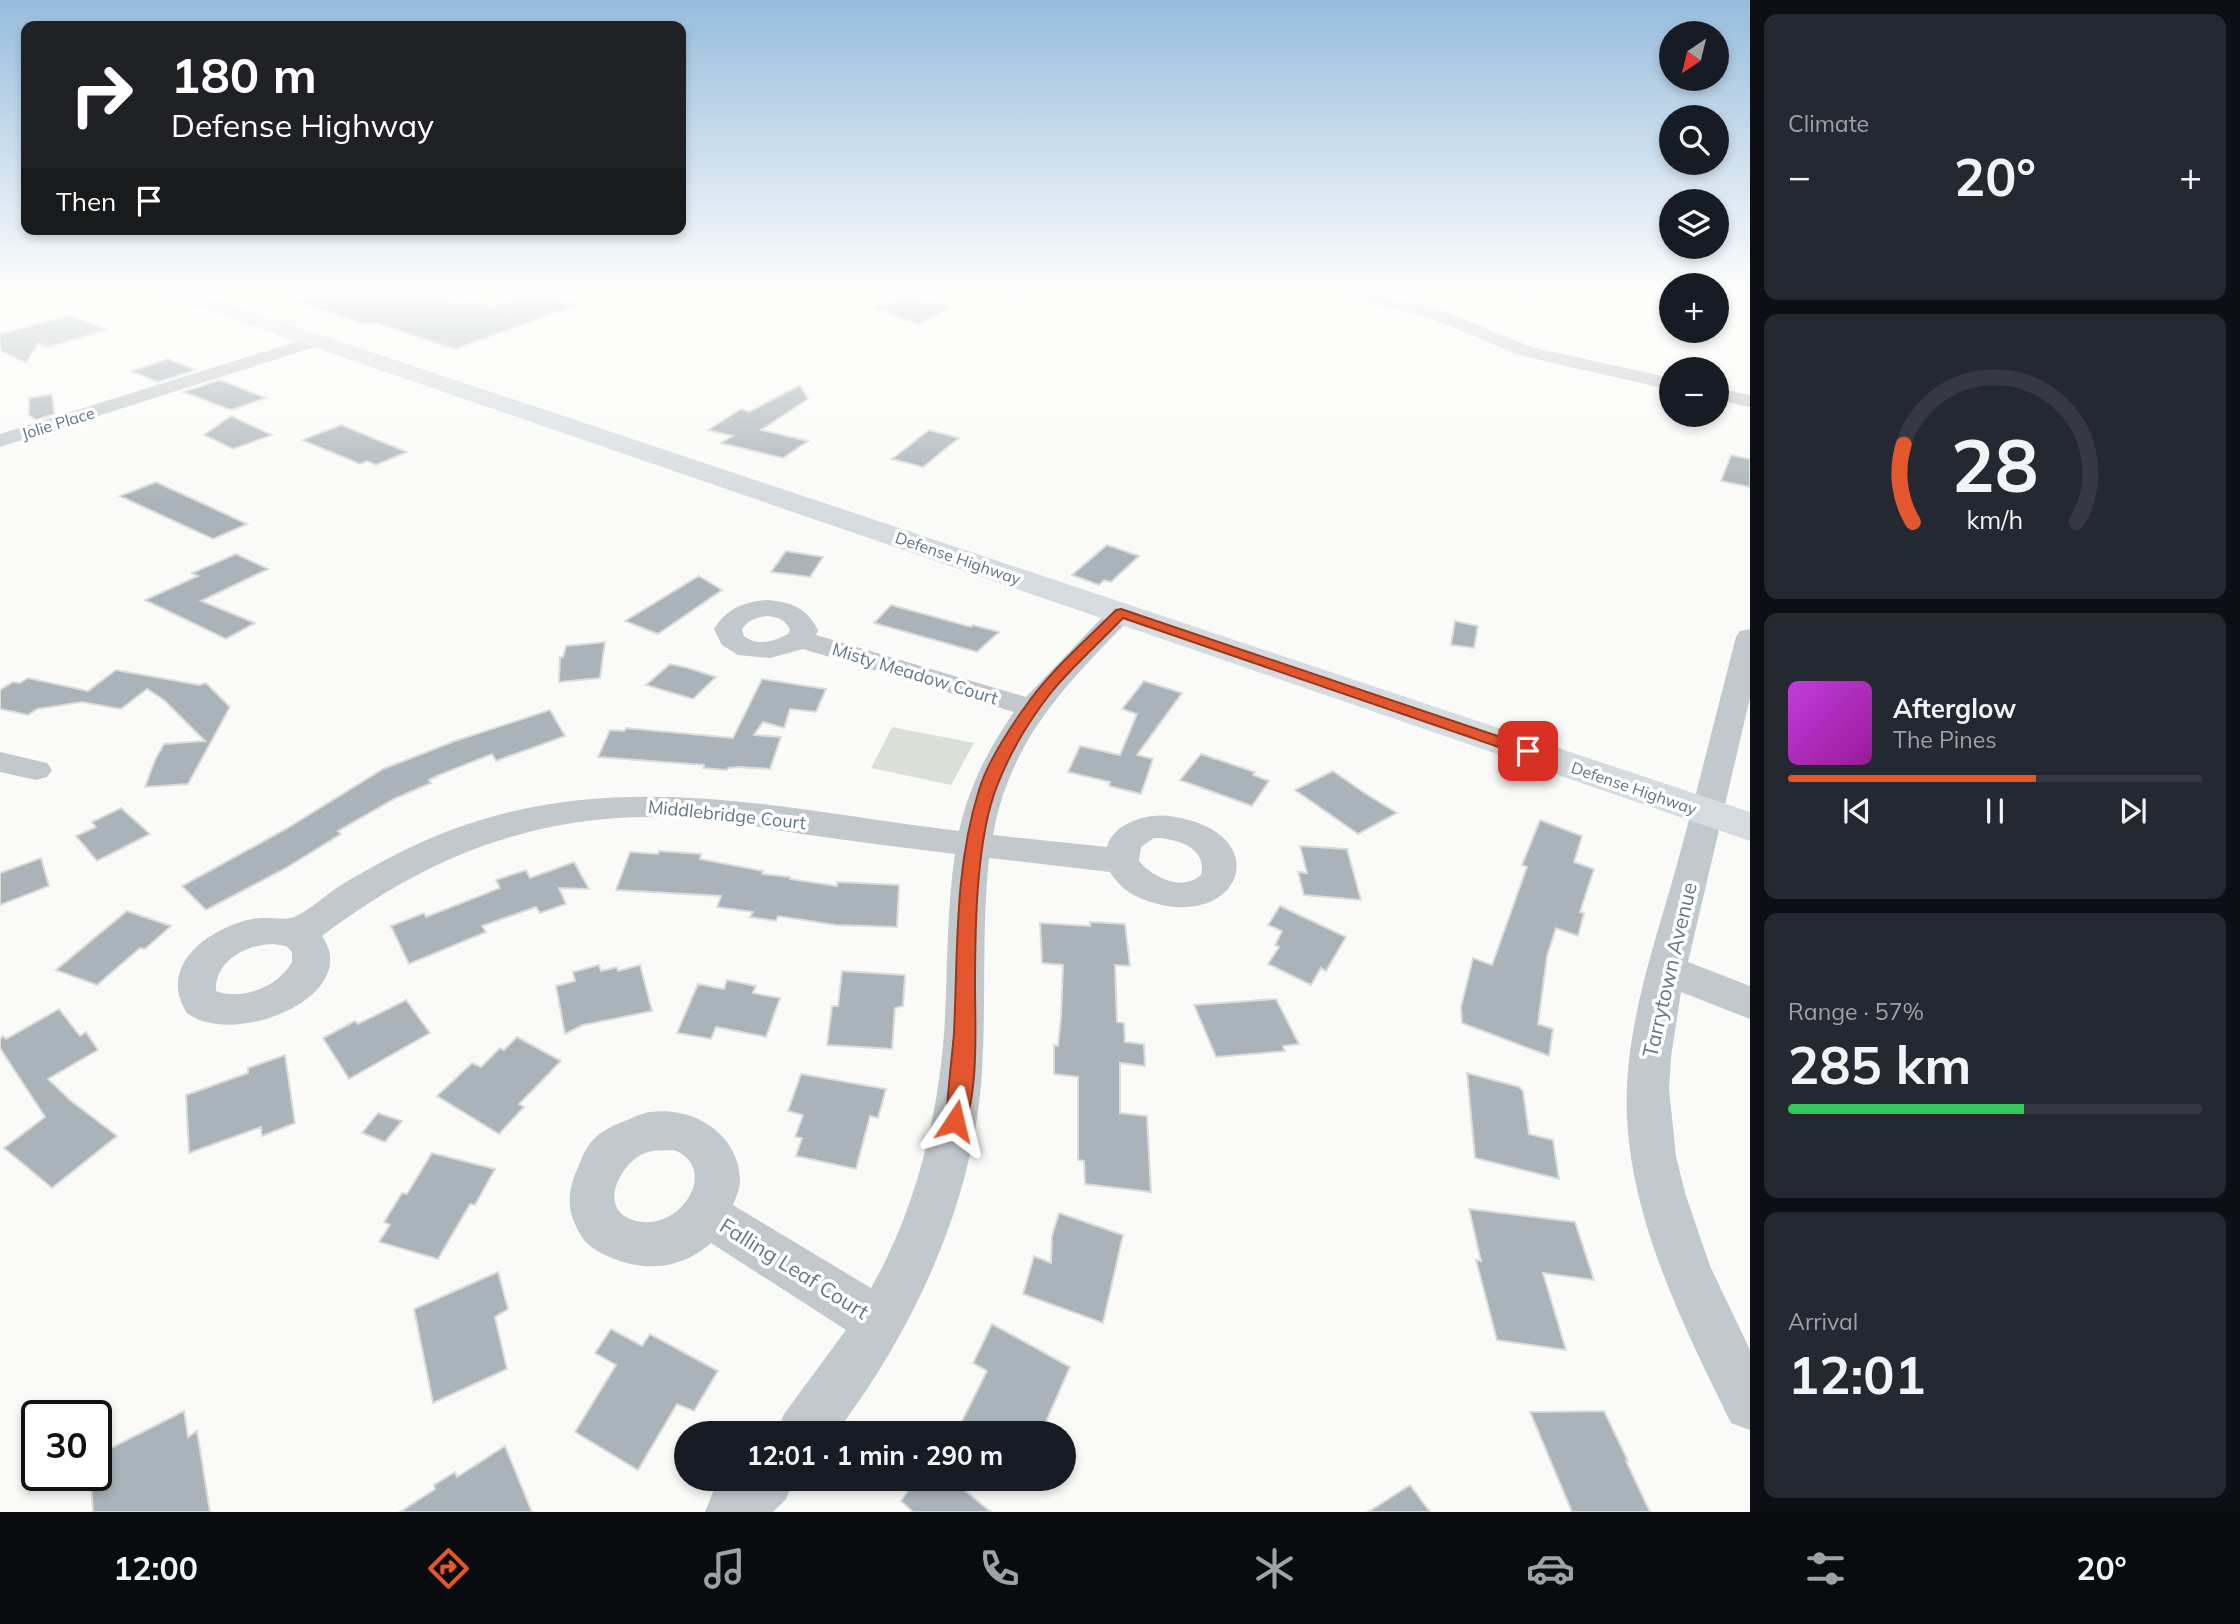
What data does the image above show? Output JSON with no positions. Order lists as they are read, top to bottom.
{
  "streets": {
    "main road": ["Defense Highway"],
    "street": [
      "Jolie Place",
      "Misty Meadow Court",
      "Middlebridge Court",
      "Tarrytown Avenue",
      "Falling Leaf Court"
    ]
  },
  "crossings": [
    ["Defense Highway", "Tarrytown Avenue"]
  ],
  "north": "bottom left",
  "page": {
    "tile": [
      "Climate",
      ["Range · 57%", "285 km"],
      ["Arrival", "12:01"]
    ],
    "map_buttons": ["+", "−"],
    "turn": ["180 m", "Defense Highway"],
    "heat": ["−", "20°", "+"],
    "then": "Then",
    "song": ["Afterglow", "The Pines"],
    "limit": "30",
    "trip": "12:01 · 1 min · 290 m",
    "tabs": ["12:00", "20°"],
    "gauge": ["28", "km/h"]
  }
}
